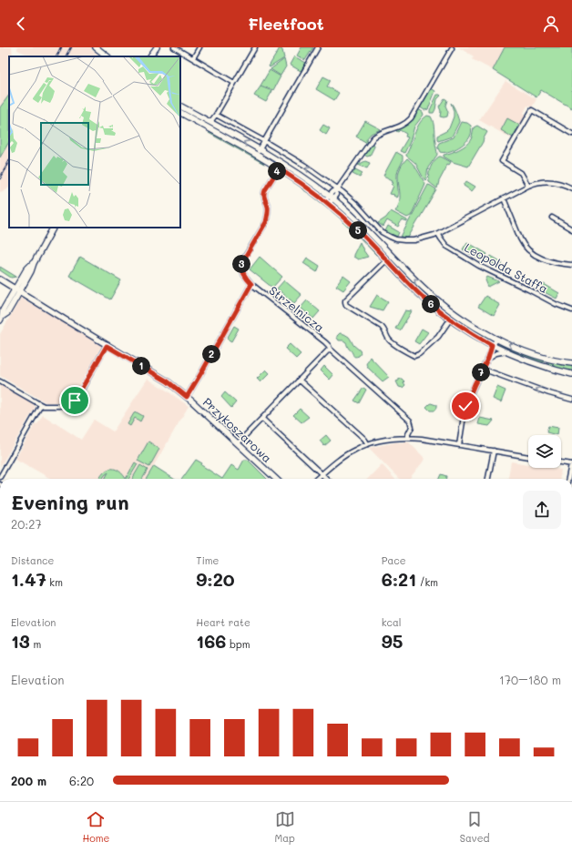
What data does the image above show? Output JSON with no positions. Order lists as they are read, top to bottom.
{
  "streets": {
    "street": ["Leopolda Staffa", "Strzelnicza", "Przykoszarowa"]
  },
  "page": {
    "header": "Fleetfoot",
    "pins": [
      "4",
      "5",
      "3",
      "6",
      "2",
      "1",
      "7"
    ],
    "heading": ["Evening run", "20:27"],
    "stats": [
      ["Distance", "1.47 km"],
      ["Time", "9:20"],
      ["Pace", "6:21 /km"],
      ["Elevation", "13 m"],
      ["Heart rate", "166 bpm"],
      ["kcal", "95"]
    ],
    "chart": ["Elevation", "170–180 m"],
    "list": [
      {
        "name": "200 m",
        "note": "6:20"
      }
    ],
    "tabs": ["Home", "Map", "Saved"]
  }
}
